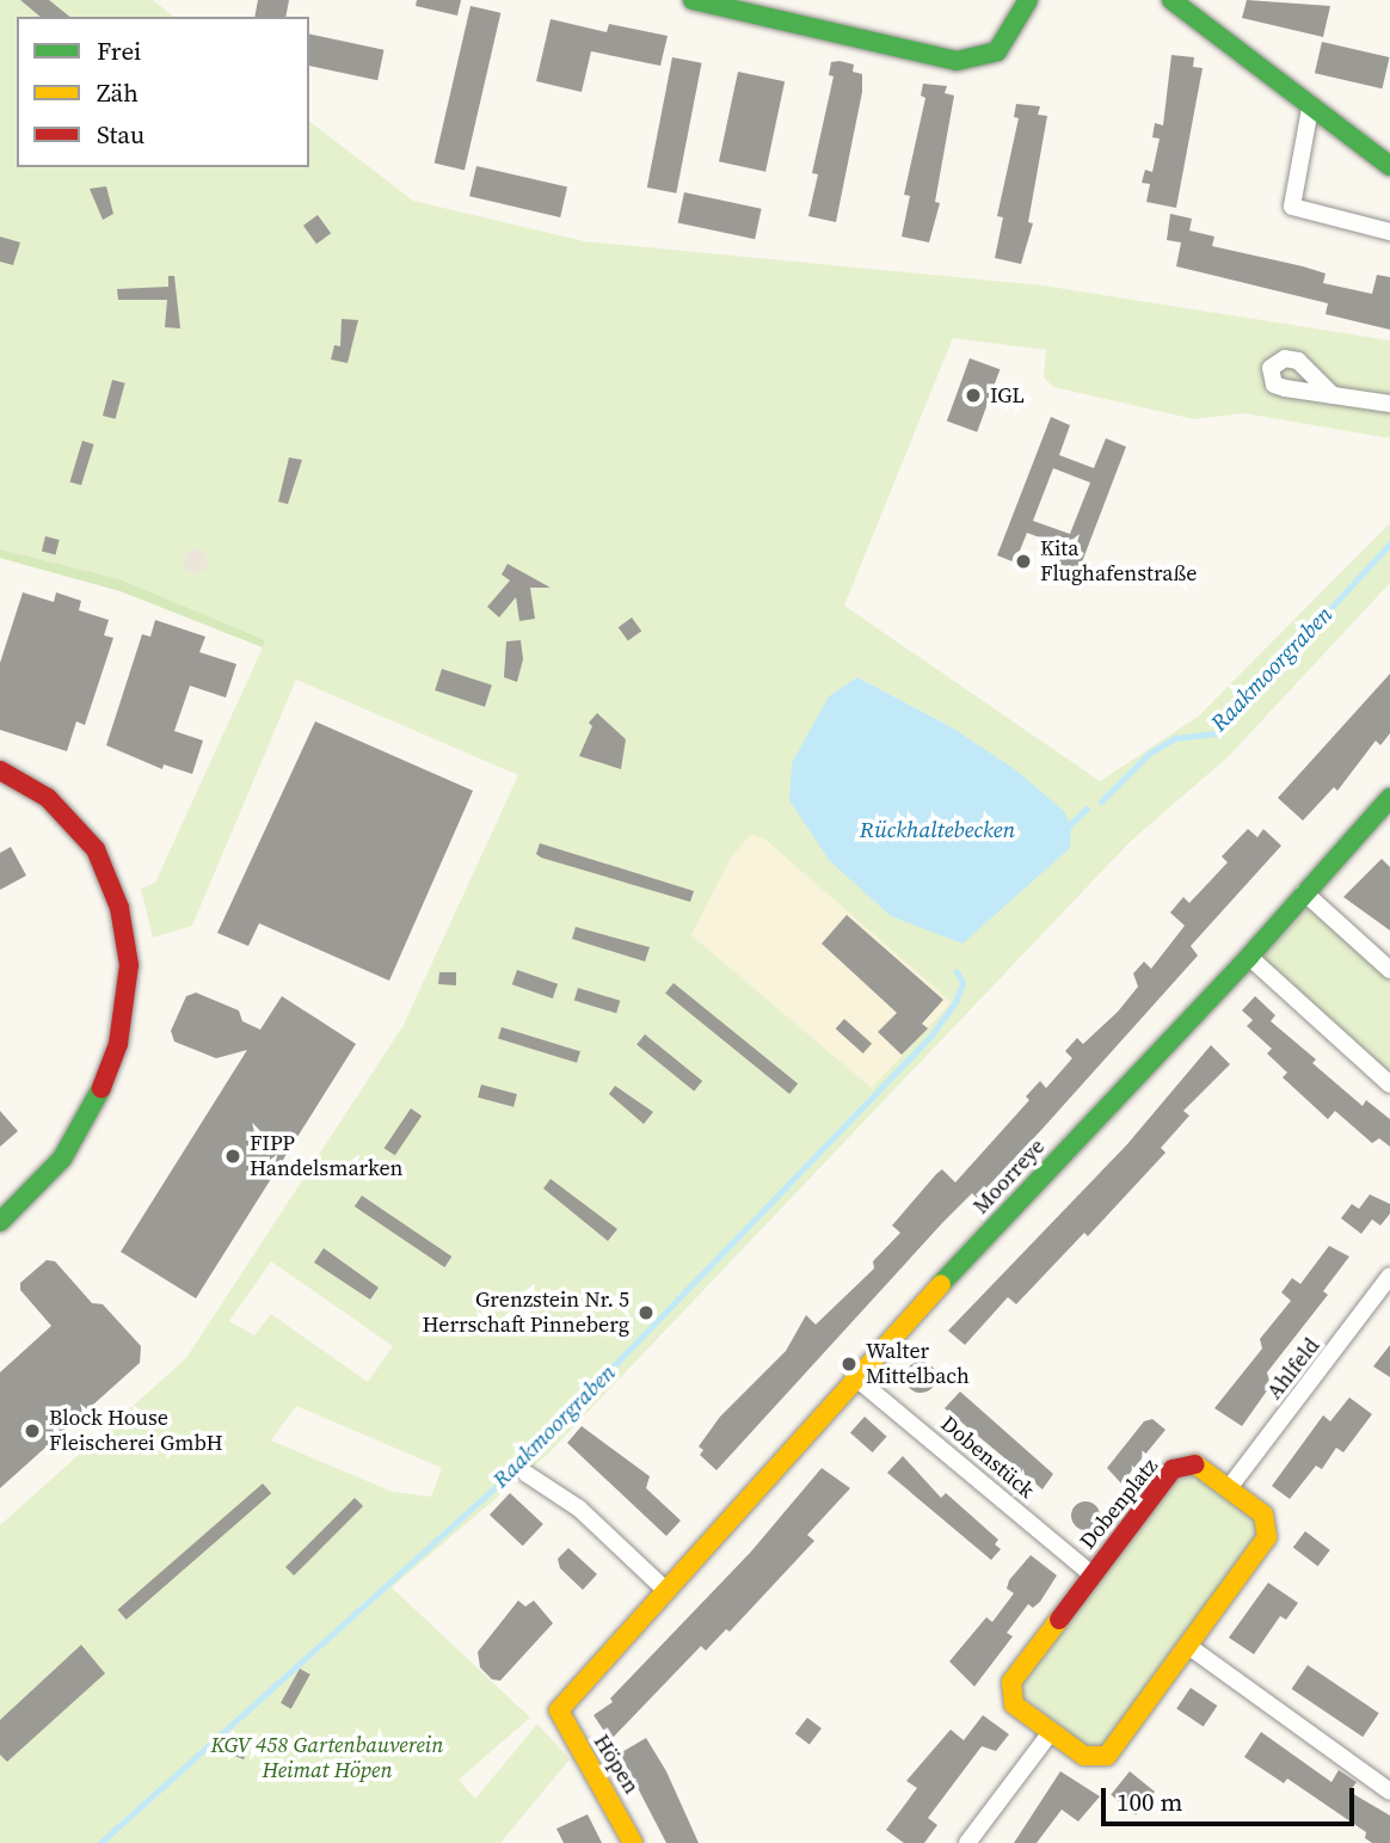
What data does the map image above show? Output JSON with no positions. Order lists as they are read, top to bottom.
{
  "streets": {
    "street": [
      "Moorreye",
      "Ahlfeld",
      "Dobenstück",
      "Dobenplatz",
      "Höpen"
    ]
  },
  "crossings": [
    ["Moorreye", "Dobenstück"],
    ["Moorreye", "Höpen"],
    ["Ahlfeld", "Dobenplatz"],
    ["Dobenstück", "Dobenplatz"]
  ],
  "water": ["Raakmoorgraben", "Rückhaltebecken"],
  "parks": ["KGV 458 Gartenbauverein Heimat Höpen"],
  "places": [
    "IGL",
    "Kita Flughafenstraße",
    "FIPP Handelsmarken",
    "Grenzstein Nr. 5 Herrschaft Pinneberg",
    "Walter Mittelbach",
    "Block House Fleischerei GmbH"
  ],
  "legend": ["Frei", "Zäh", "Stau"],
  "scale_bar": "100 m"
}
